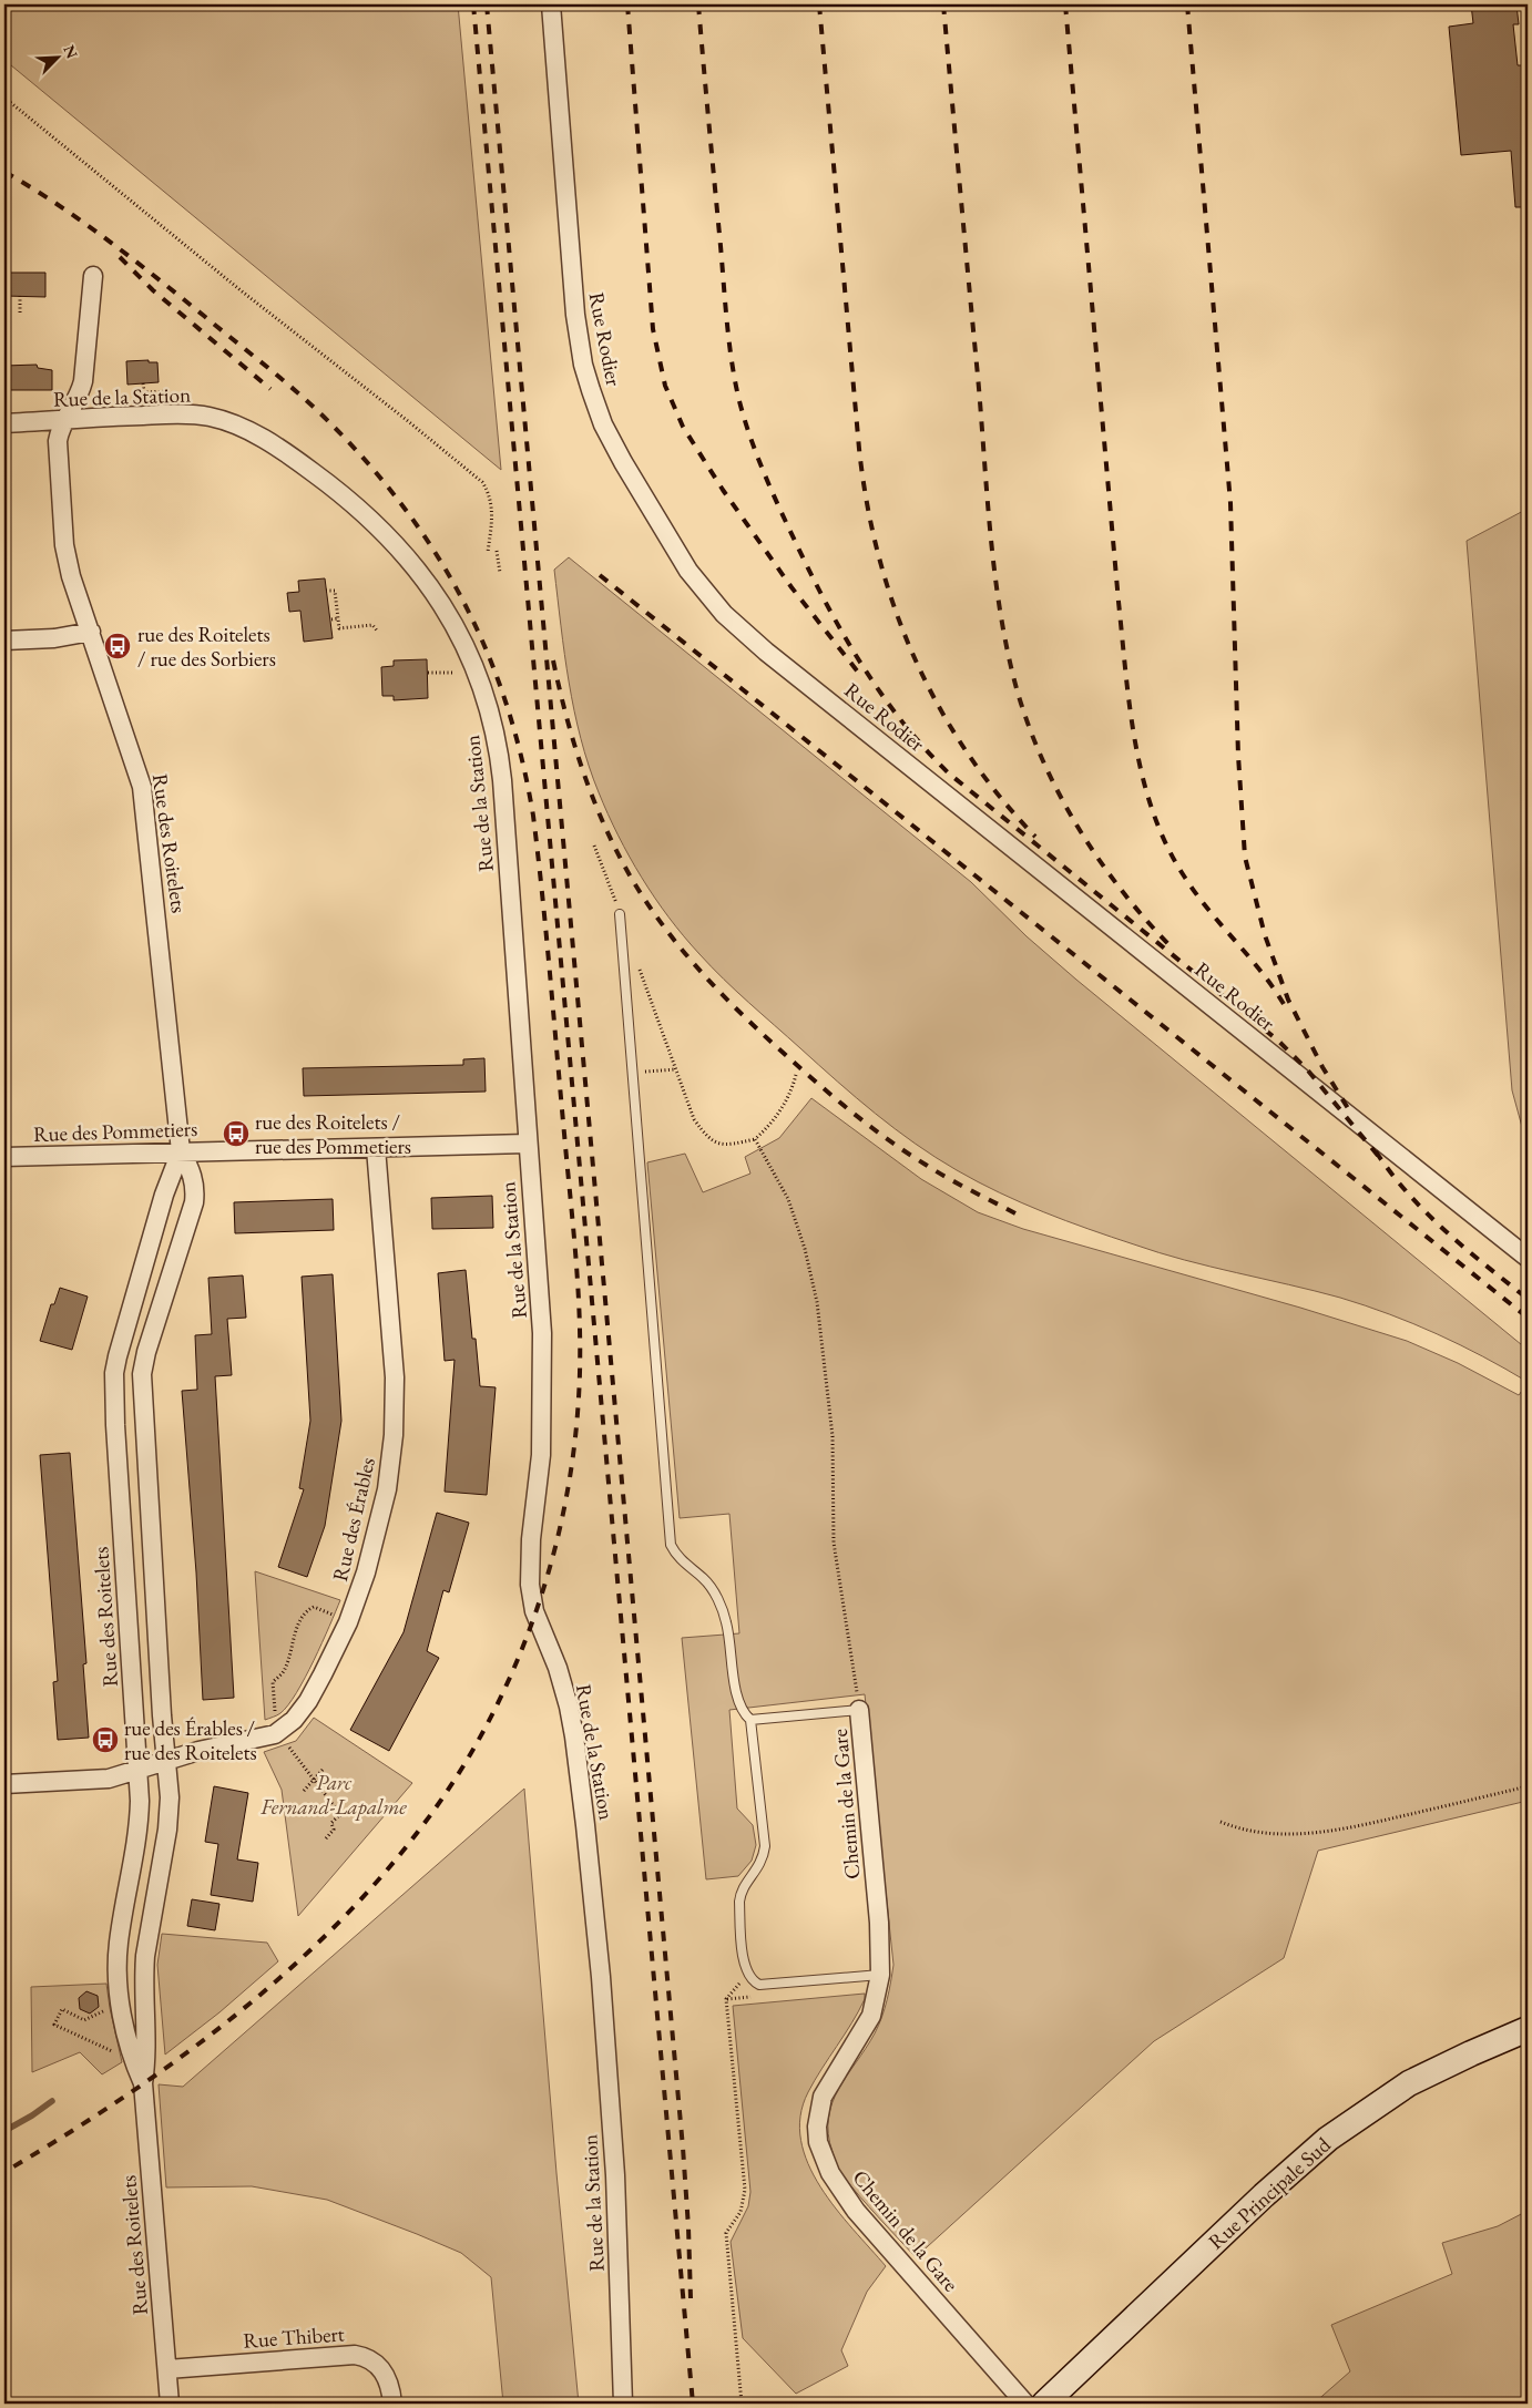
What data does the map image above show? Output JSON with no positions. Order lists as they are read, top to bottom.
{
  "streets": {
    "street": [
      "Rue Rodier",
      "Rue de la Station",
      "Rue des Roitelets",
      "Rue des Pommetiers",
      "Rue des Érables",
      "Chemin de la Gare",
      "Rue Principale Sud",
      "Rue Thibert"
    ]
  },
  "crossings": [
    ["Rue de la Station", "Rue des Roitelets"],
    ["Rue de la Station", "Rue des Pommetiers"],
    ["Rue des Roitelets", "Rue des Pommetiers"],
    ["Rue des Roitelets", "Rue des Érables"],
    ["Rue des Roitelets", "Rue Thibert"],
    ["Rue des Pommetiers", "Rue des Érables"]
  ],
  "parks": ["Parc Fernand-Lapalme"],
  "places": {
    "bus stop": ["rue des Roitelets / rue des Sorbiers", "rue des Roitelets / rue des Pommetiers", "rue des Érables / rue des Roitelets"]
  },
  "north": "top right"
}
